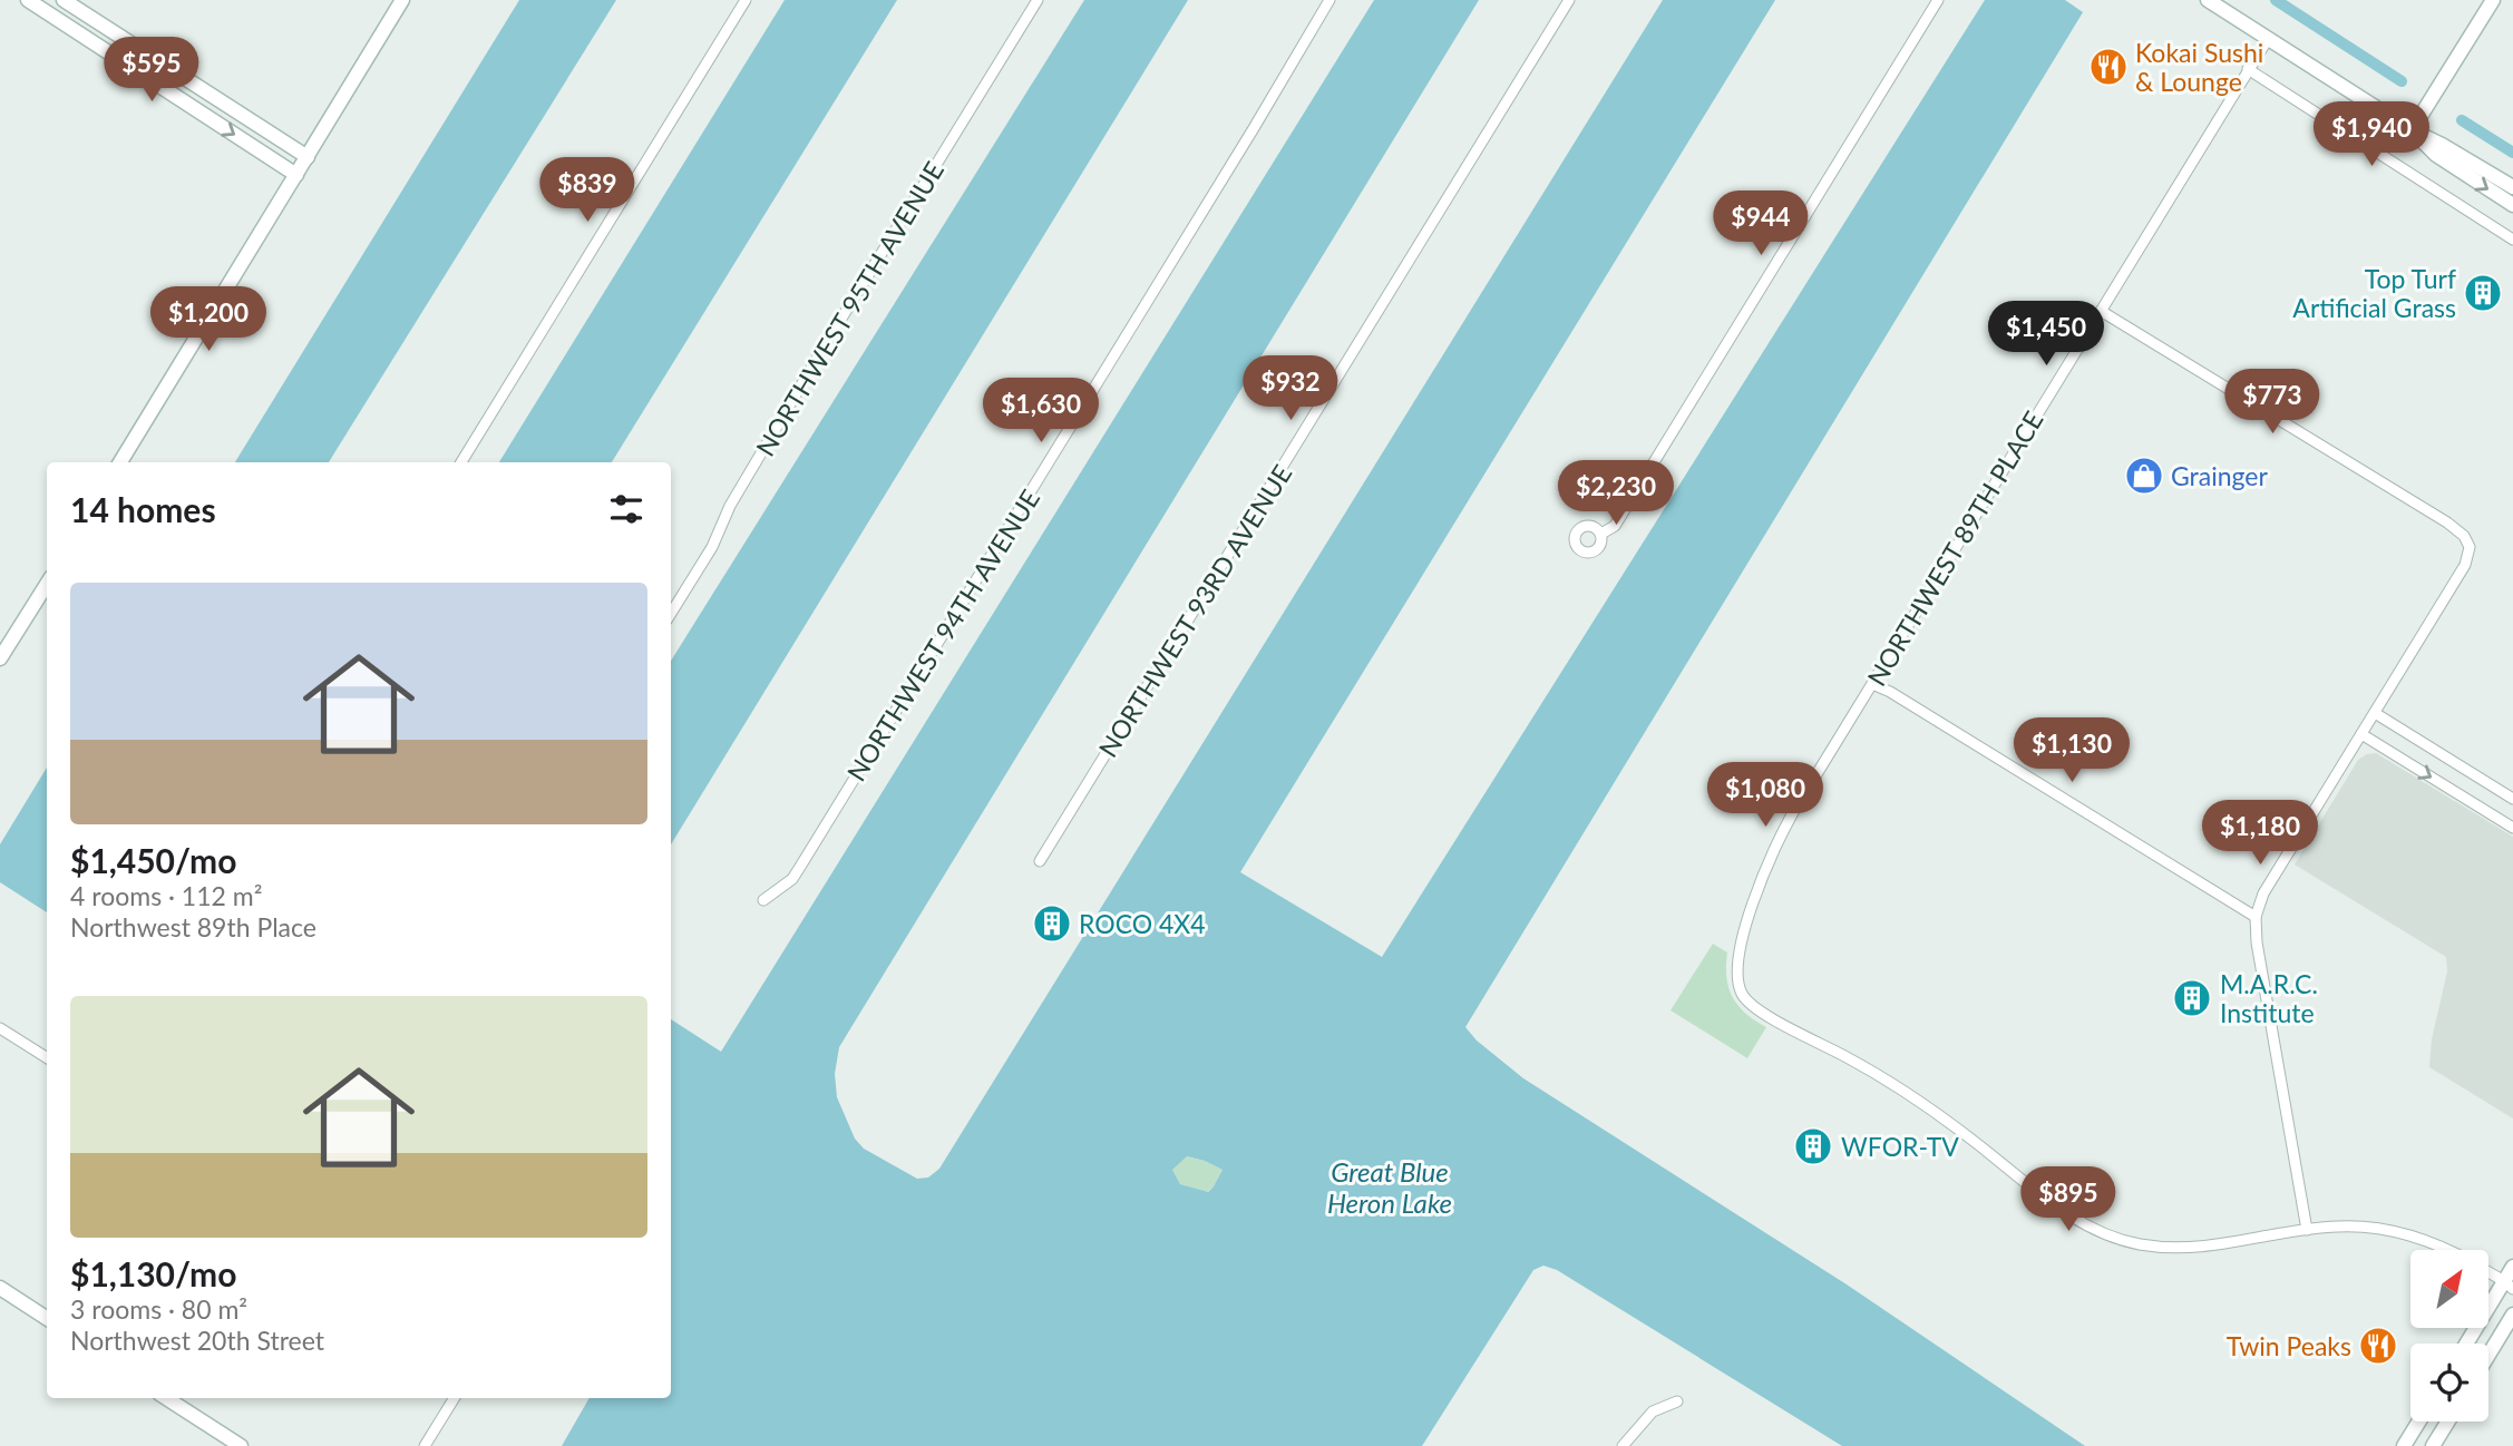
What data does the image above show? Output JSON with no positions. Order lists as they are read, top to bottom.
{
  "streets": {
    "street": [
      "NORTHWEST 95TH AVENUE",
      "NORTHWEST 89TH PLACE",
      "NORTHWEST 93RD AVENUE",
      "NORTHWEST 94TH AVENUE"
    ]
  },
  "water": ["Great Blue Heron Lake"],
  "places": {
    "restaurant": ["Kokai Sushi & Lounge", "Twin Peaks"],
    "building": [
      "Top Turf Artificial Grass",
      "ROCO 4X4",
      "M.A.R.C. Institute",
      "WFOR-TV"
    ],
    "shop": ["Grainger"]
  },
  "north": "top right",
  "page": {
    "price": [
      "$595",
      "$1,940",
      "$839",
      "$944",
      "$1,200",
      "$1,450",
      "$932",
      "$773",
      "$1,630",
      "$2,230",
      "$1,130",
      "$1,080",
      "$1,180",
      "$895"
    ],
    "heading": "14 homes",
    "list": [
      {
        "name": "$1,450/mo",
        "note": "4 rooms · 112 m² · Northwest 89th Place"
      },
      {
        "name": "$1,130/mo",
        "note": "3 rooms · 80 m² · Northwest 20th Street"
      }
    ]
  }
}
